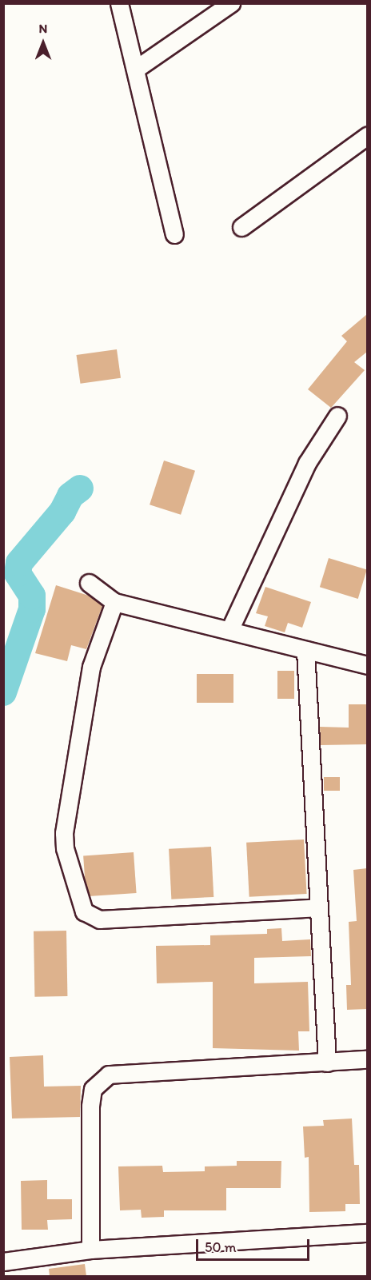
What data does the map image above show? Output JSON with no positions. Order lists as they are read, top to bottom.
{
  "scale_bar": "50 m",
  "north": "top"
}
